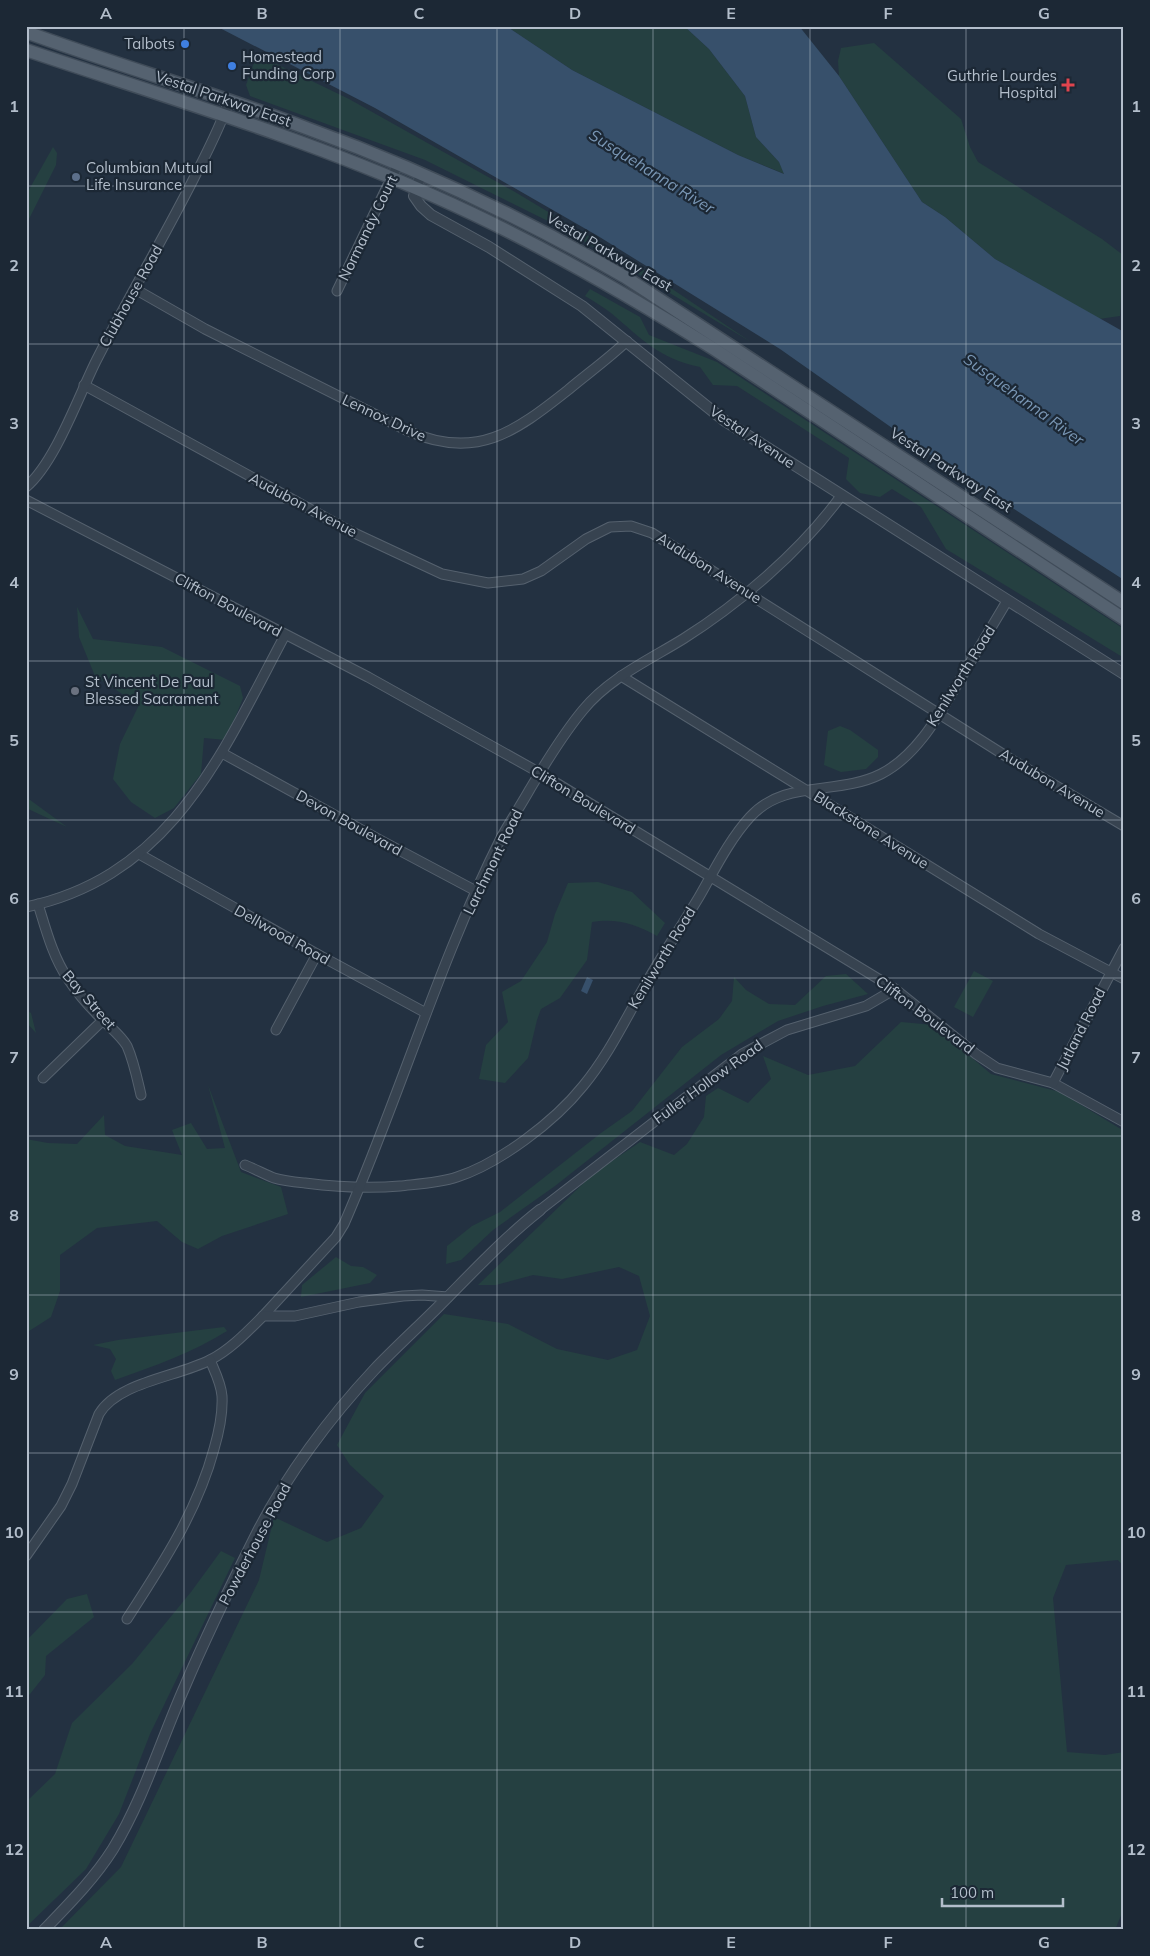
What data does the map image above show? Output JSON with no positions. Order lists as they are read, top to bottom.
{
  "streets": {
    "main road": ["Vestal Parkway East"],
    "street": [
      "Normandy Court",
      "Clubhouse Road",
      "Lennox Drive",
      "Vestal Avenue",
      "Audubon Avenue",
      "Clifton Boulevard",
      "Kenilworth Road",
      "Devon Boulevard",
      "Blackstone Avenue",
      "Larchmont Road",
      "Dellwood Road",
      "Bay Street",
      "Jutland Road",
      "Fuller Hollow Road",
      "Powderhouse Road"
    ]
  },
  "crossings": [
    ["Vestal Parkway East", "Normandy Court"],
    ["Vestal Parkway East", "Clubhouse Road"],
    ["Vestal Parkway East", "Vestal Avenue"],
    ["Clubhouse Road", "Lennox Drive"],
    ["Clubhouse Road", "Audubon Avenue"],
    ["Lennox Drive", "Vestal Avenue"],
    ["Vestal Avenue", "Kenilworth Road"],
    ["Vestal Avenue", "Larchmont Road"],
    ["Audubon Avenue", "Kenilworth Road"],
    ["Audubon Avenue", "Larchmont Road"],
    ["Clifton Boulevard", "Kenilworth Road"],
    ["Clifton Boulevard", "Larchmont Road"],
    ["Clifton Boulevard", "Jutland Road"],
    ["Clifton Boulevard", "Fuller Hollow Road"],
    ["Kenilworth Road", "Blackstone Avenue"],
    ["Kenilworth Road", "Larchmont Road"],
    ["Devon Boulevard", "Larchmont Road"],
    ["Blackstone Avenue", "Larchmont Road"],
    ["Blackstone Avenue", "Jutland Road"],
    ["Larchmont Road", "Dellwood Road"],
    ["Fuller Hollow Road", "Powderhouse Road"]
  ],
  "water": ["Susquehanna River"],
  "places": {
    "other": [
      "Talbots",
      "Homestead Funding Corp",
      "Columbian Mutual Life Insurance",
      "St Vincent De Paul Blessed Sacrament"
    ],
    "health": ["Guthrie Lourdes Hospital"]
  },
  "scale_bar": "100 m",
  "grid": {
    "columns": [
      "A",
      "B",
      "C",
      "D",
      "E",
      "F",
      "G"
    ],
    "rows": [
      "1",
      "2",
      "3",
      "4",
      "5",
      "6",
      "7",
      "8",
      "9",
      "10",
      "11",
      "12"
    ]
  }
}
